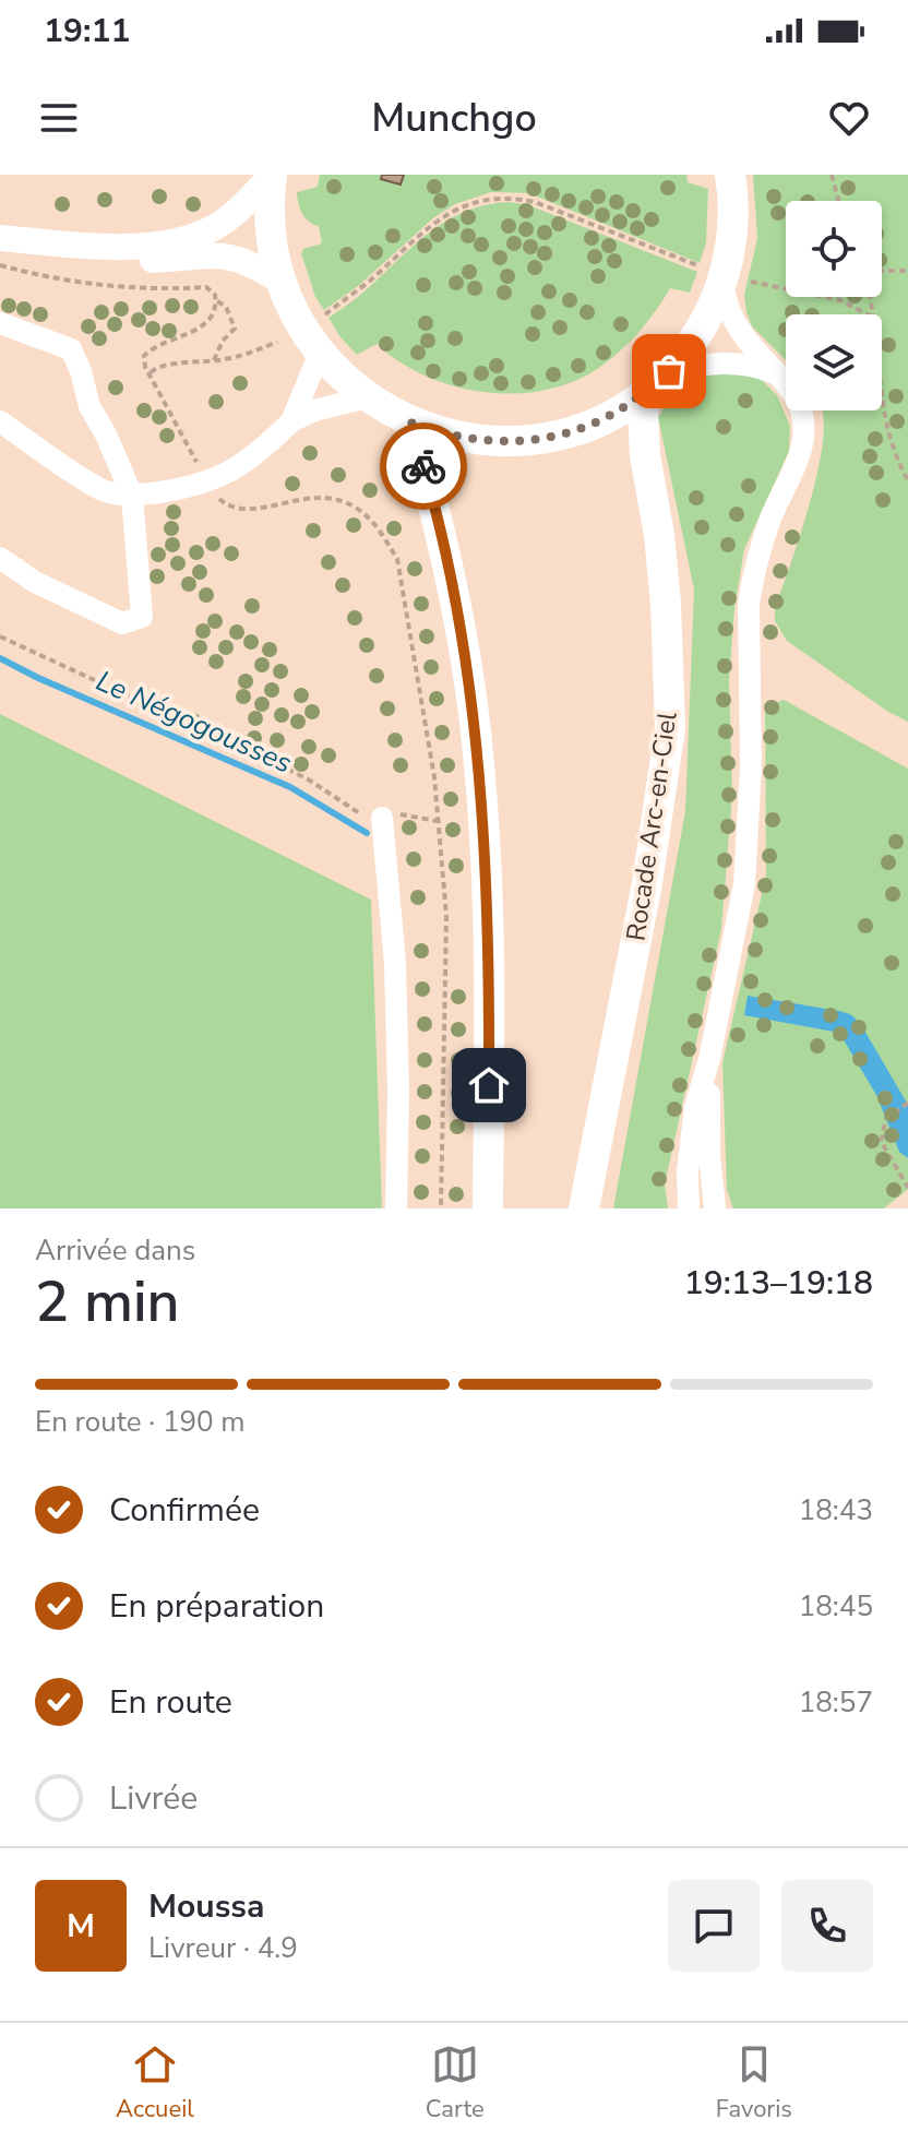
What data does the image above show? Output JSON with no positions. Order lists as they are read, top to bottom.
{
  "streets": {
    "highway": ["Rocade Arc-en-Ciel"]
  },
  "water": ["Le Négogousses"],
  "page": {
    "status": "19:11",
    "header": "Munchgo",
    "heading": ["2 min", "Arrivée dans", "19:13–19:18"],
    "panel": ["Moussa", "Livreur · 4.9"],
    "bar": "En route · 190 m",
    "list": [
      ["Confirmée", "18:43"],
      ["En préparation", "18:45"],
      ["En route", "18:57"],
      "Livrée"
    ],
    "round": "M",
    "tabs": ["Accueil", "Carte", "Favoris"]
  }
}
